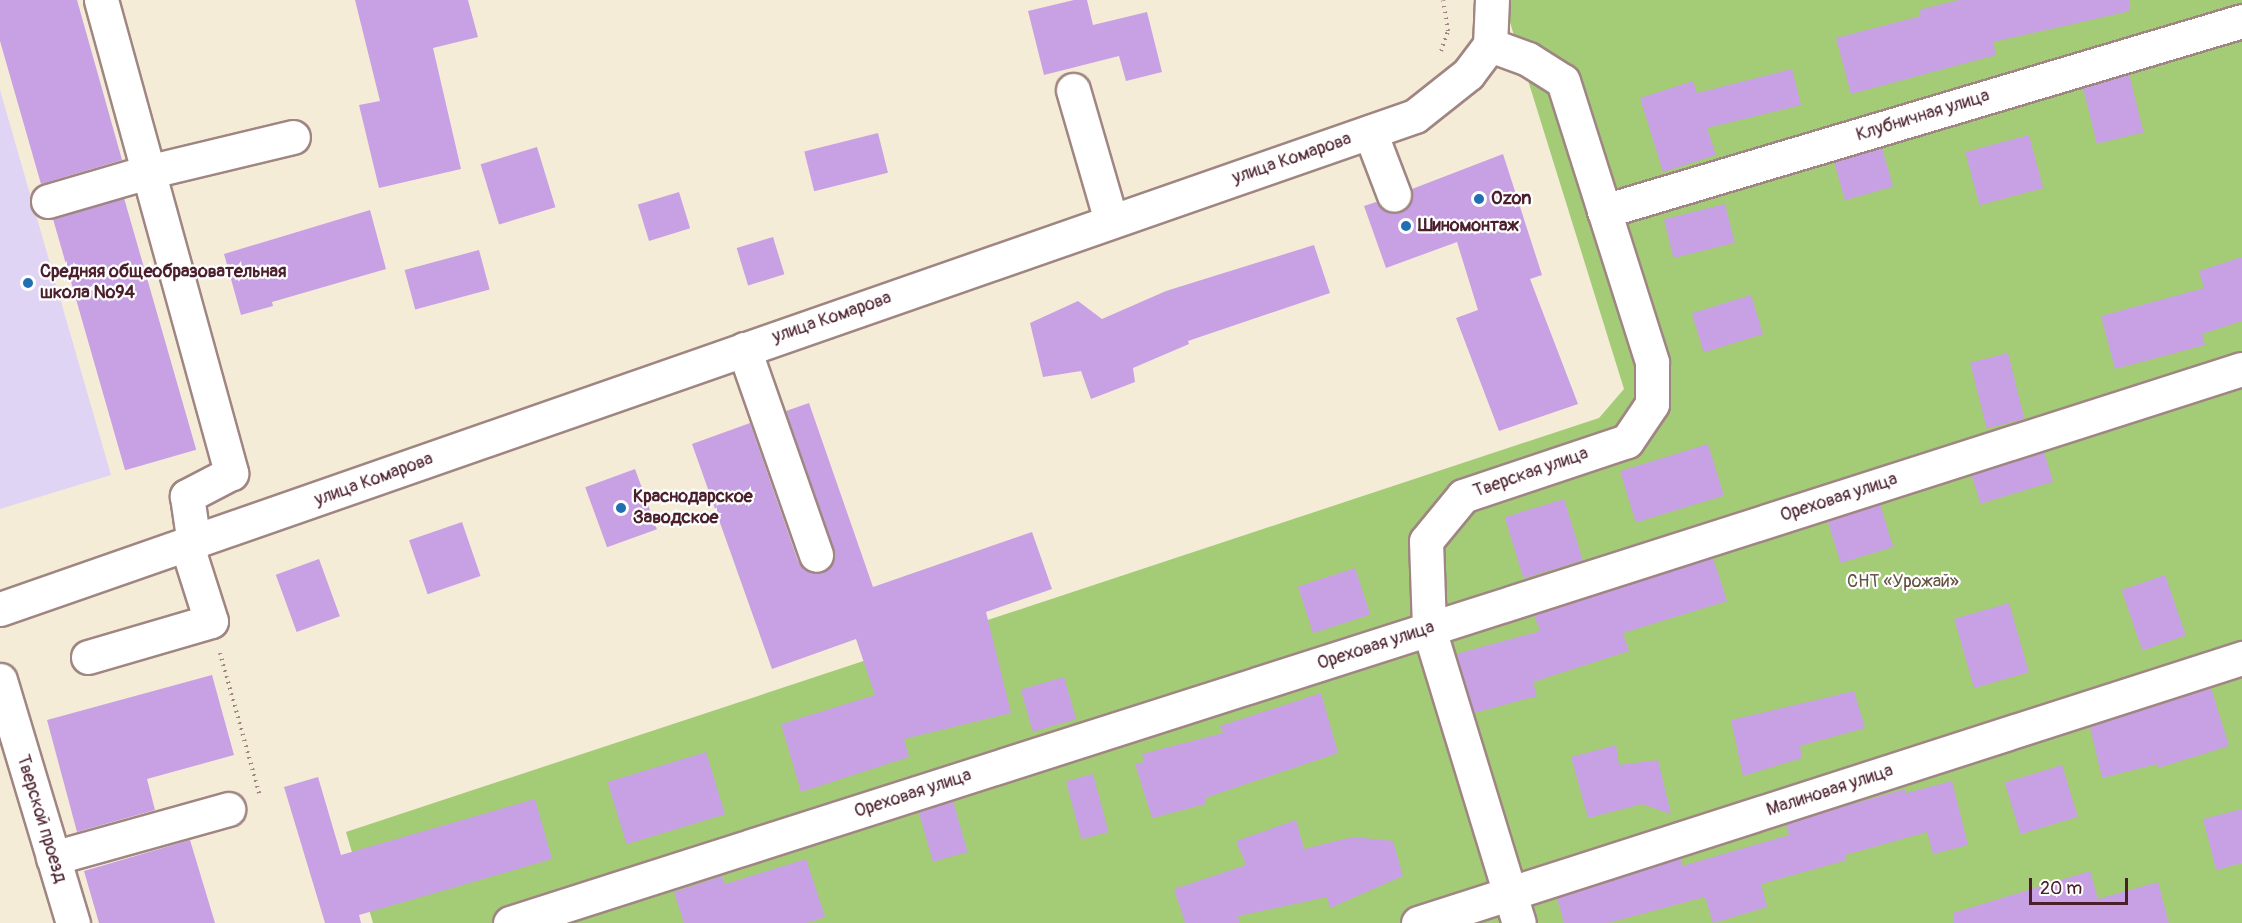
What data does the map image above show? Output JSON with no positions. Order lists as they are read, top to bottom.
{
  "streets": {
    "street": [
      "Клубничная улица",
      "улица Комарова",
      "Тверская улица",
      "Ореховая улица",
      "Малиновая улица",
      "Тверской проезд"
    ]
  },
  "crossings": [
    ["Клубничная улица", "Тверская улица"],
    ["улица Комарова", "Тверская улица"],
    ["Тверская улица", "Ореховая улица"],
    ["Тверская улица", "Малиновая улица"]
  ],
  "parks": ["СНТ «Урожай»"],
  "places": [
    "Ozon",
    "Шиномонтаж",
    "Средняя общеобразовательная школа №94",
    "Краснодарское Заводское"
  ],
  "scale_bar": "20 m"
}
